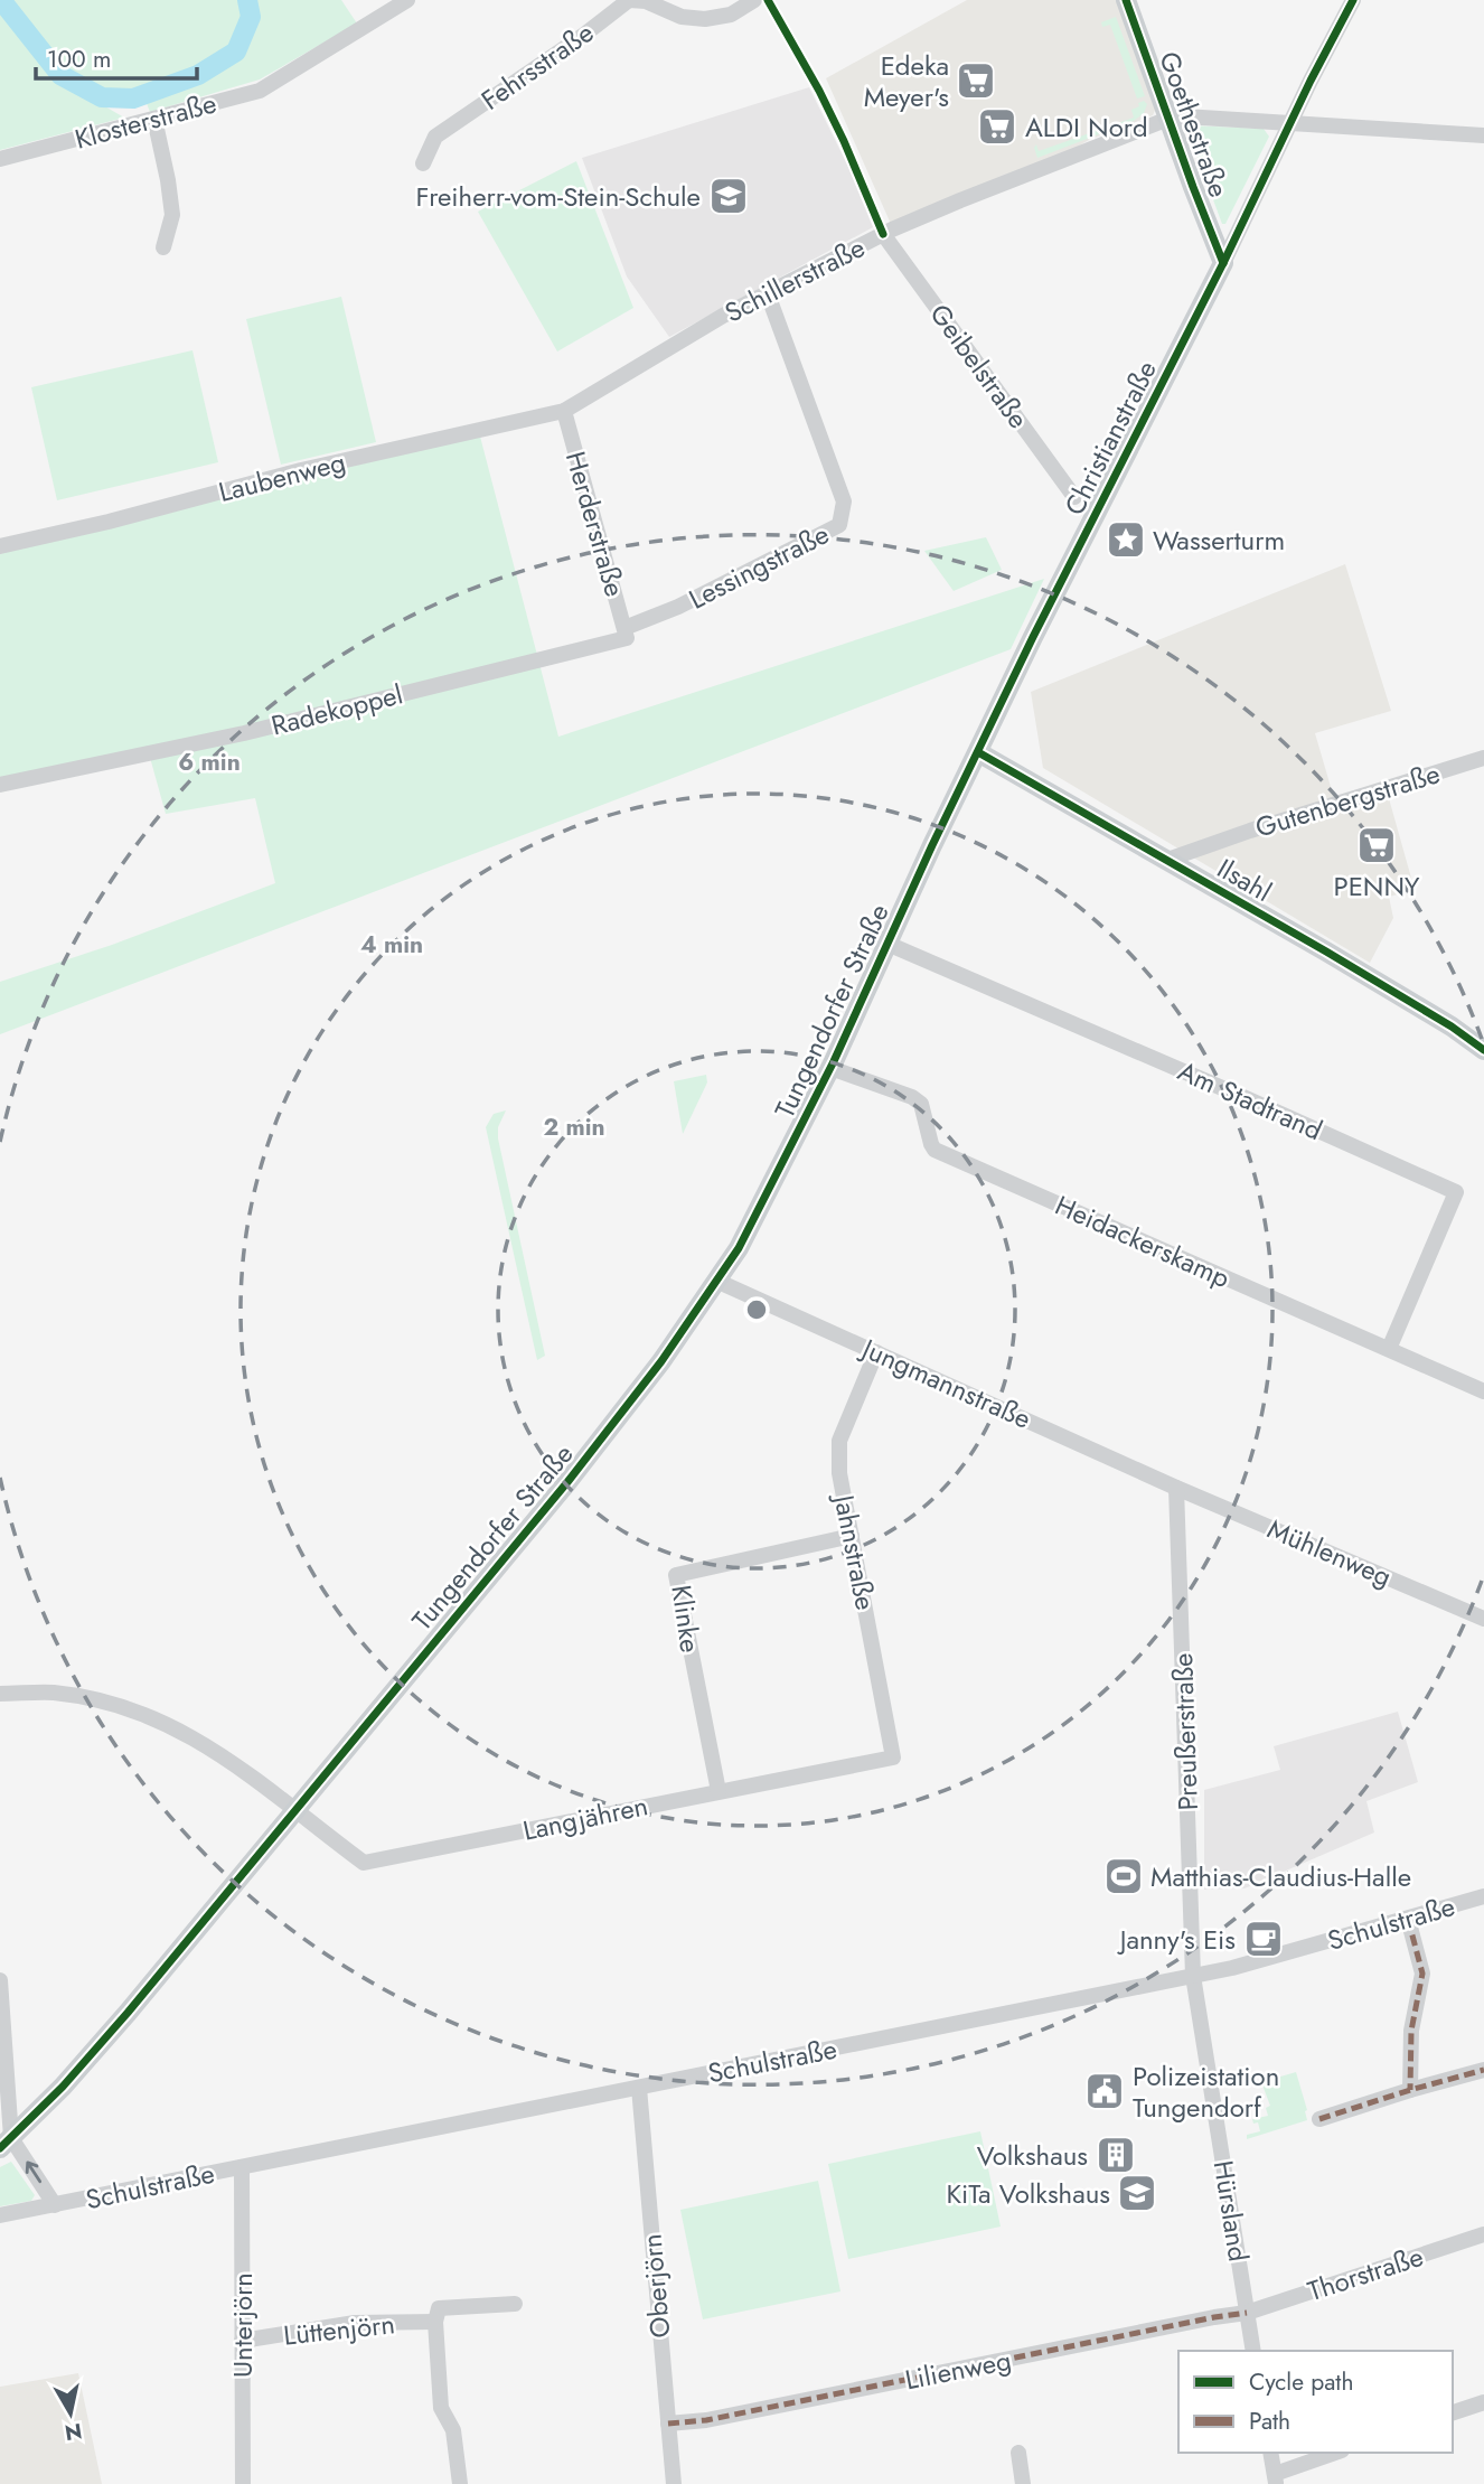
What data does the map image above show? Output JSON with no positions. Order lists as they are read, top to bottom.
{
  "streets": {
    "main road": [
      "Goethestraße",
      "Christianstraße",
      "Ilsahl",
      "Tungendorfer Straße"
    ],
    "street": [
      "Fehrsstraße",
      "Klosterstraße",
      "Schillerstraße",
      "Geibelstraße",
      "Laubenweg",
      "Herderstraße",
      "Lessingstraße",
      "Radekoppel",
      "Gutenbergstraße",
      "Am Stadtrand",
      "Heidackerskamp",
      "Jungmannstraße",
      "Jahnstraße",
      "Mühlenweg",
      "Klinke",
      "Preußerstraße",
      "Langjähren",
      "Schulstraße",
      "Hürsland",
      "Thorstraße",
      "Oberjörn",
      "Unterjörn",
      "Lüttenjörn",
      "Lilienweg"
    ]
  },
  "crossings": [
    ["Goethestraße", "Schillerstraße"],
    ["Goethestraße", "Christianstraße"],
    ["Schillerstraße", "Geibelstraße"],
    ["Schillerstraße", "Laubenweg"],
    ["Schillerstraße", "Herderstraße"],
    ["Schillerstraße", "Lessingstraße"],
    ["Christianstraße", "Ilsahl"],
    ["Christianstraße", "Tungendorfer Straße"],
    ["Laubenweg", "Herderstraße"],
    ["Herderstraße", "Lessingstraße"],
    ["Herderstraße", "Radekoppel"],
    ["Lessingstraße", "Radekoppel"],
    ["Gutenbergstraße", "Ilsahl"],
    ["Tungendorfer Straße", "Am Stadtrand"],
    ["Tungendorfer Straße", "Heidackerskamp"],
    ["Tungendorfer Straße", "Jungmannstraße"],
    ["Tungendorfer Straße", "Langjähren"],
    ["Am Stadtrand", "Heidackerskamp"],
    ["Jungmannstraße", "Jahnstraße"],
    ["Jungmannstraße", "Mühlenweg"],
    ["Jungmannstraße", "Preußerstraße"],
    ["Jahnstraße", "Klinke"],
    ["Jahnstraße", "Langjähren"],
    ["Mühlenweg", "Preußerstraße"],
    ["Klinke", "Langjähren"],
    ["Preußerstraße", "Schulstraße"],
    ["Preußerstraße", "Hürsland"],
    ["Schulstraße", "Hürsland"],
    ["Schulstraße", "Oberjörn"],
    ["Schulstraße", "Unterjörn"],
    ["Hürsland", "Thorstraße"],
    ["Hürsland", "Lilienweg"],
    ["Thorstraße", "Lilienweg"],
    ["Oberjörn", "Lilienweg"],
    ["Unterjörn", "Lüttenjörn"]
  ],
  "places": {
    "supermarket": ["Edeka Meyer's", "ALDI Nord", "PENNY"],
    "school or university": ["Freiherr-vom-Stein-Schule", "KiTa Volkshaus"],
    "place": ["Wasserturm"],
    "sports": ["Matthias-Claudius-Halle"],
    "cafe": ["Janny's Eis"],
    "public building": ["Polizeistation Tungendorf"],
    "building": ["Volkshaus"]
  },
  "legend": ["Cycle path", "Path"],
  "scale_bar": "100 m",
  "north": "bottom",
  "rings": ["6 min", "4 min", "2 min"]
}
